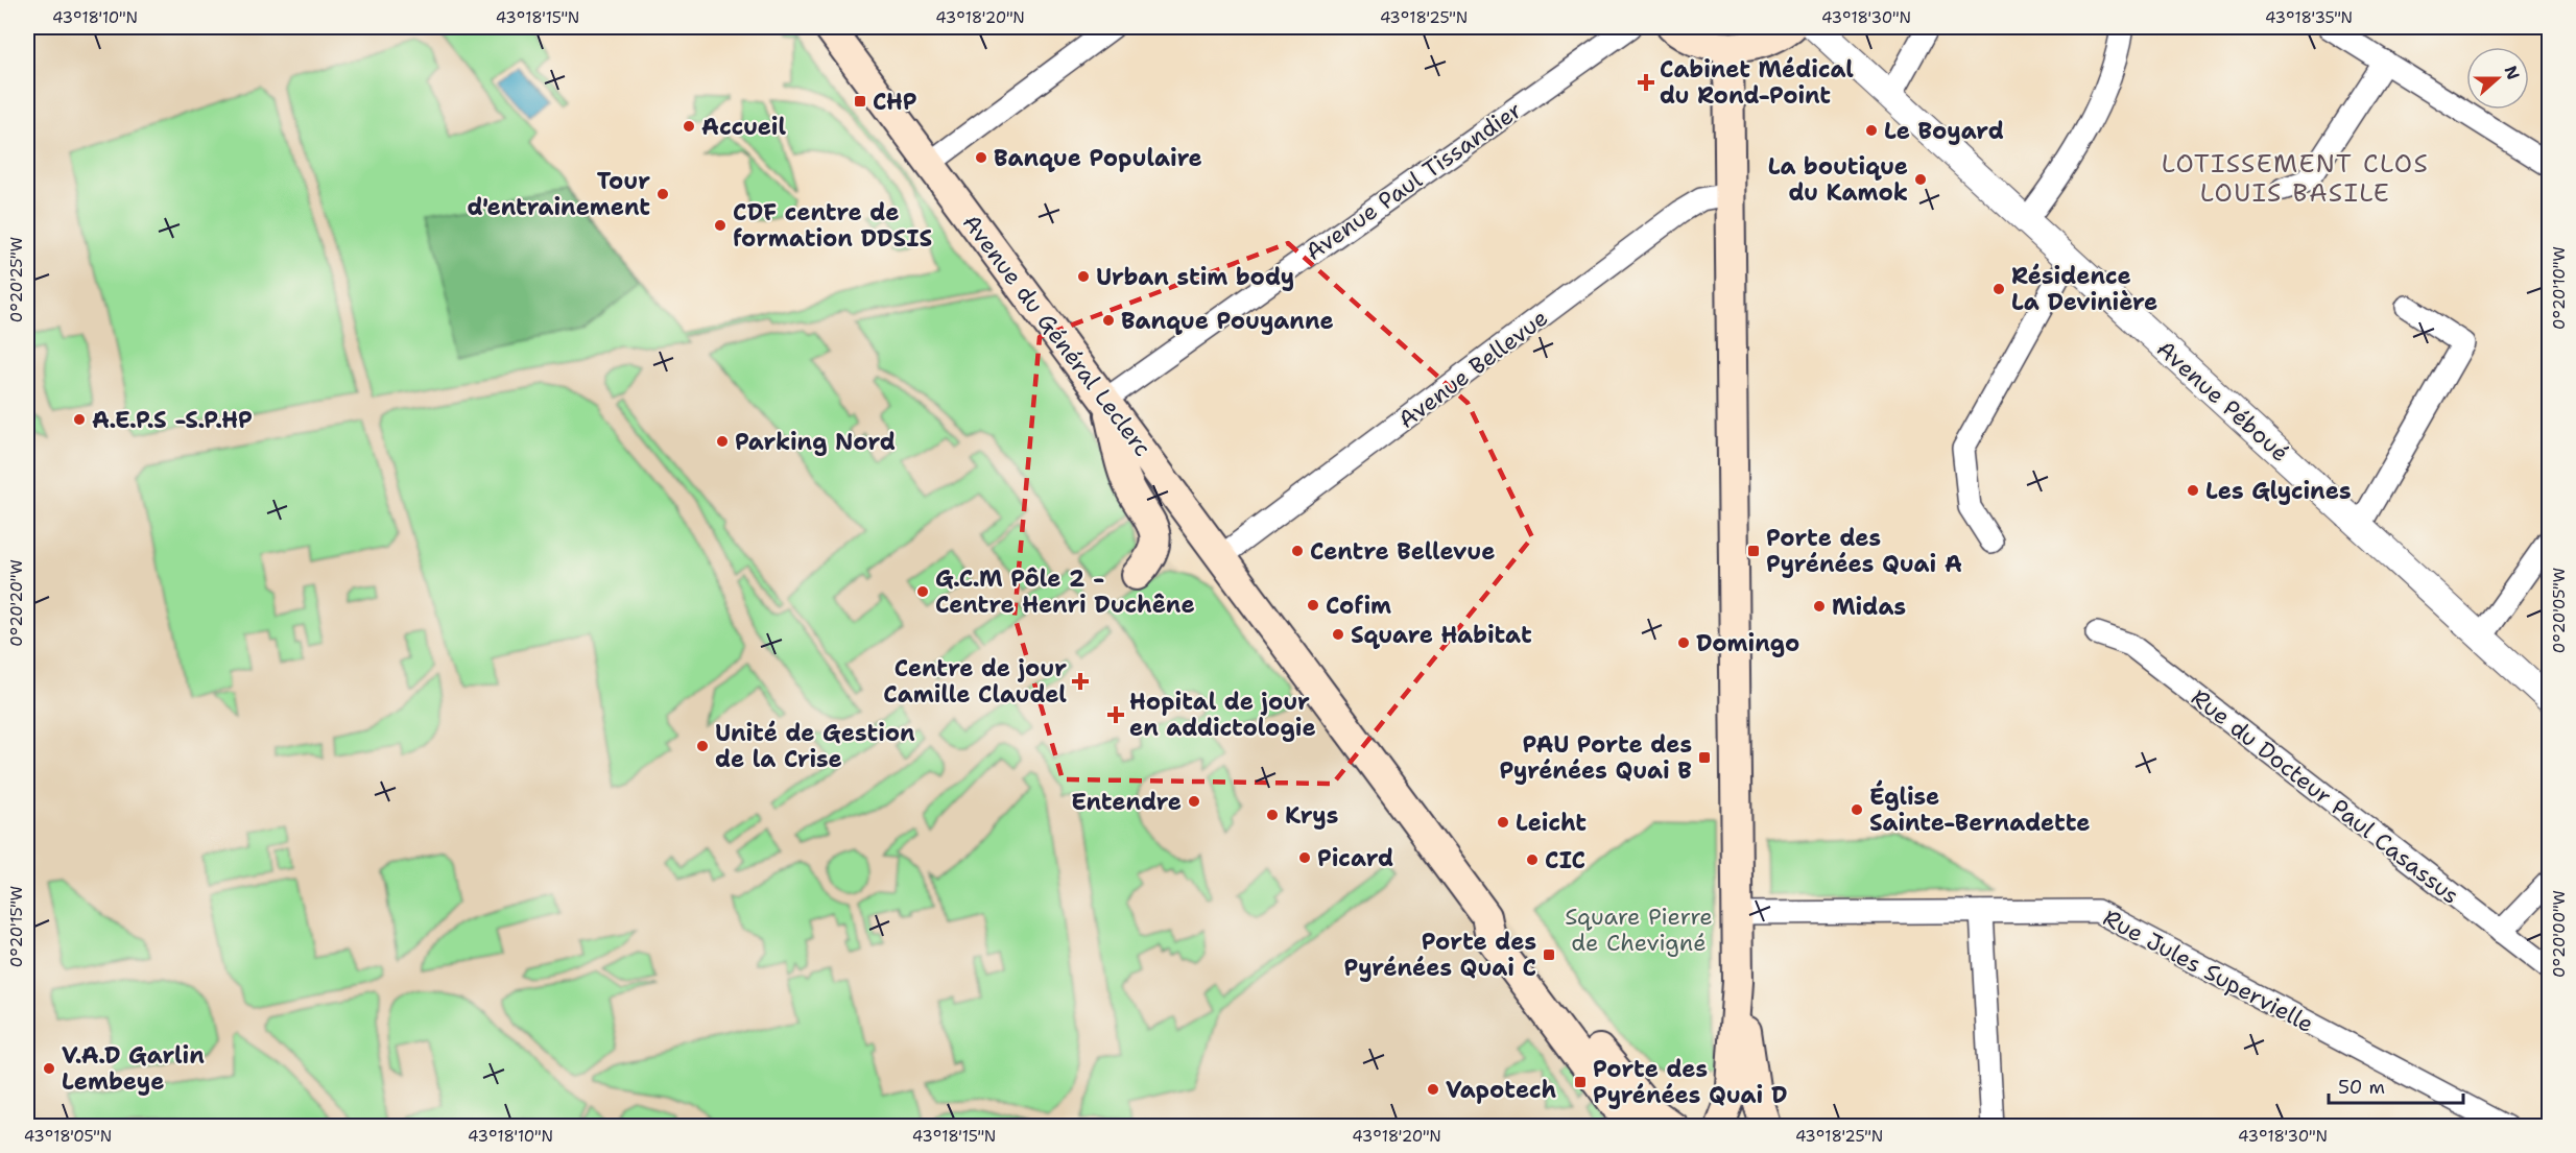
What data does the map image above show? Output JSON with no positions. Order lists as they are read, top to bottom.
{
  "streets": {
    "main road": ["Avenue du Général Leclerc"],
    "street": [
      "Avenue Paul Tissandier",
      "Avenue Bellevue",
      "Avenue Péboué",
      "Rue du Docteur Paul Casassus",
      "Rue Jules Supervielle"
    ]
  },
  "crossings": [
    ["Avenue Paul Tissandier", "Avenue du Général Leclerc"],
    ["Avenue du Général Leclerc", "Avenue Bellevue"]
  ],
  "districts": ["LOTISSEMENT CLOS LOUIS BASILE"],
  "parks": ["Square Pierre de Chevigné"],
  "places": {
    "health": ["Cabinet Médical du Rond-Point", "Centre de jour Camille Claudel", "Hopital de jour en addictologie"],
    "transit": [
      "CHP",
      "Porte des Pyrénées Quai A",
      "PAU Porte des Pyrénées Quai B",
      "Porte des Pyrénées Quai C",
      "Porte des Pyrénées Quai D"
    ],
    "other": [
      "Accueil",
      "Le Boyard",
      "Banque Populaire",
      "La boutique du Kamok",
      "Tour d'entrainement",
      "CDF centre de formation DDSIS",
      "Urban stim body",
      "Résidence La Devinière",
      "Banque Pouyanne",
      "A.E.P.S -S.P.HP",
      "Parking Nord",
      "Les Glycines",
      "Centre Bellevue",
      "G.C.M Pôle 2 - Centre Henri Duchêne",
      "Cofim",
      "Midas",
      "Square Habitat",
      "Domingo",
      "Unité de Gestion de la Crise",
      "Entendre",
      "Église Sainte-Bernadette",
      "Krys",
      "Leicht",
      "Picard",
      "CIC",
      "V.A.D Garlin Lembeye",
      "Vapotech"
    ]
  },
  "scale_bar": "50 m",
  "north": "right",
  "coordinates": [
    "43°18'10\"N",
    "43°18'15\"N",
    "43°18'20\"N",
    "43°18'25\"N",
    "43°18'30\"N",
    "43°18'35\"N",
    "0°20'25\"W",
    "0°20'10\"W",
    "0°20'20\"W",
    "0°20'05\"W",
    "0°20'15\"W",
    "0°20'00\"W",
    "43°18'05\"N"
  ]
}
